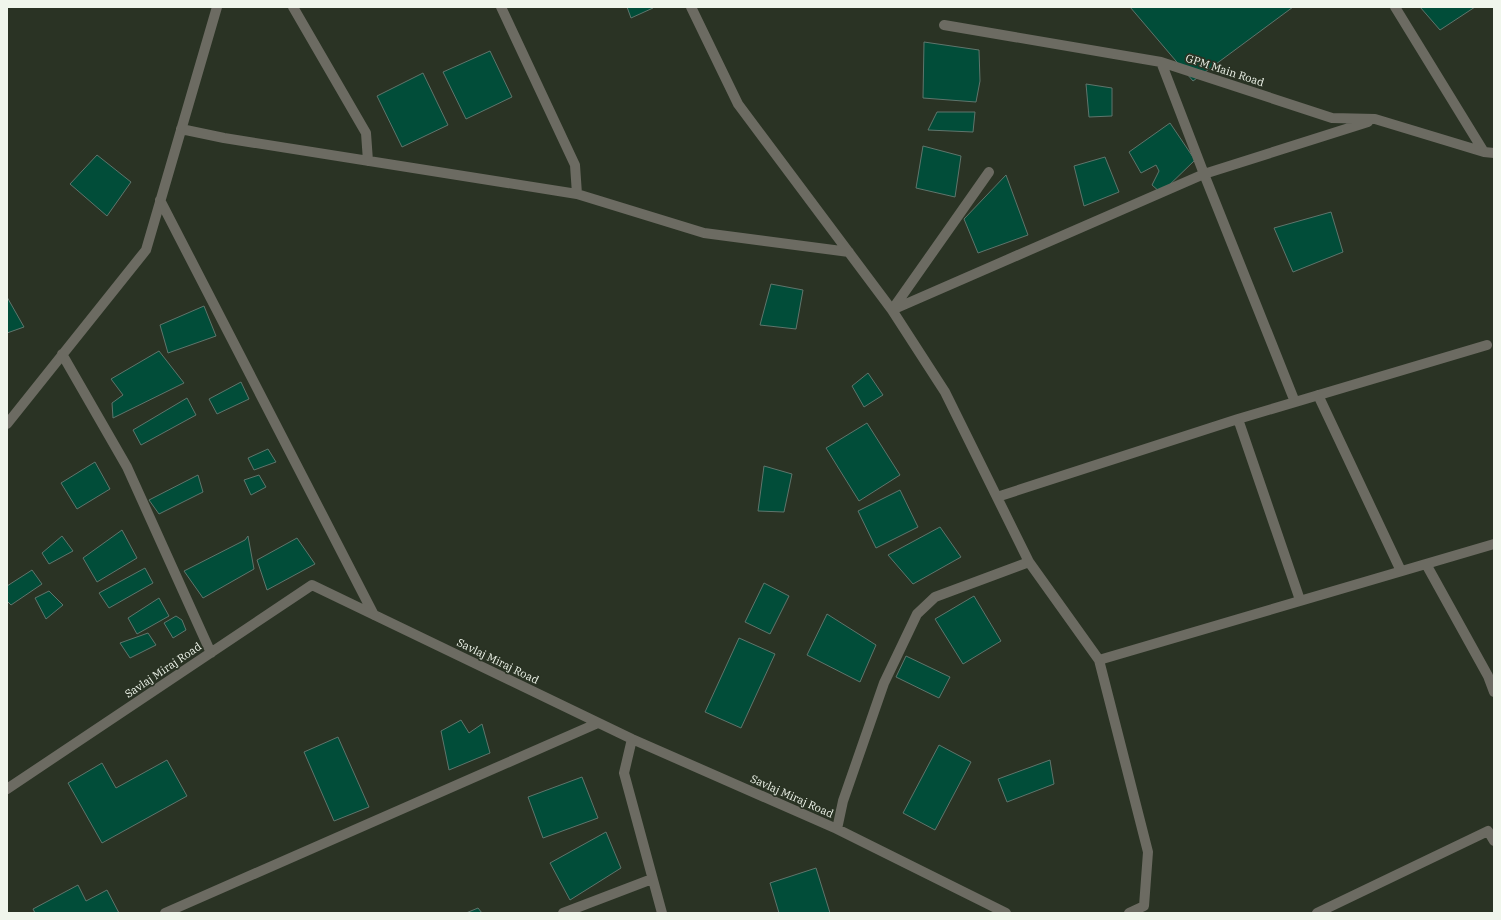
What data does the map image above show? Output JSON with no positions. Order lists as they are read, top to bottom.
{
  "streets": {
    "street": ["GPM Main Road", "Savlaj Miraj Road"]
  }
}
